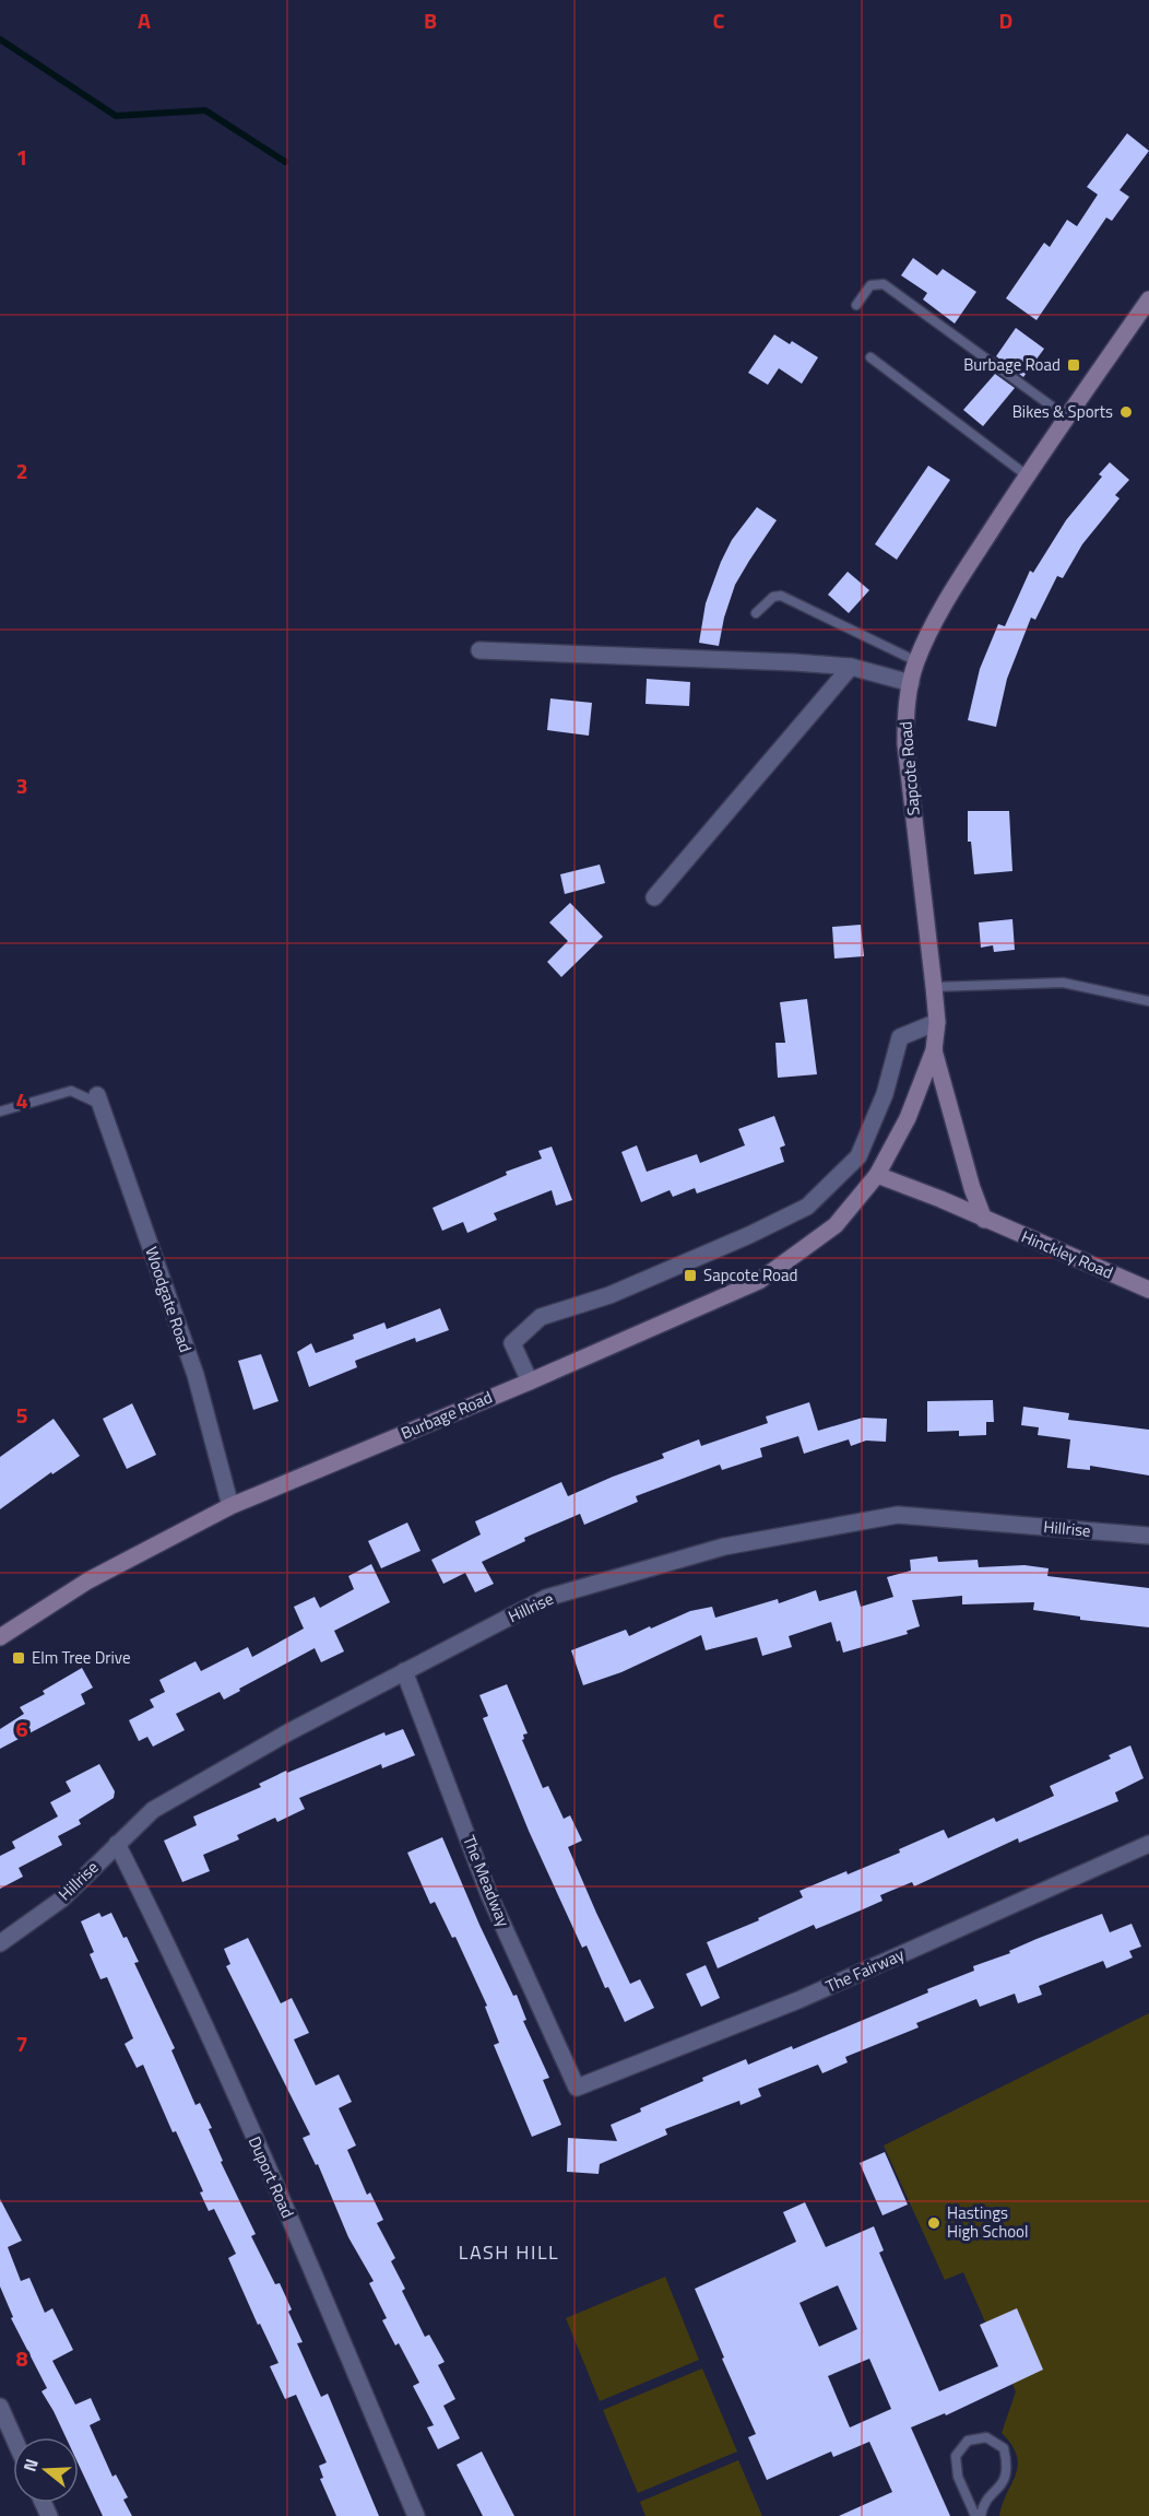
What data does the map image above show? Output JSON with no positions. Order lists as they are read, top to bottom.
{
  "streets": {
    "main road": ["Sapcote Road", "Hinckley Road", "Burbage Road"],
    "street": [
      "Woodgate Road",
      "Hillrise",
      "The Meadway",
      "The Fairway",
      "Duport Road"
    ]
  },
  "crossings": [
    ["Sapcote Road", "Hinckley Road"],
    ["Sapcote Road", "Burbage Road"],
    ["Hinckley Road", "Burbage Road"],
    ["Woodgate Road", "Burbage Road"],
    ["Hillrise", "The Meadway"],
    ["Hillrise", "Duport Road"],
    ["The Meadway", "The Fairway"]
  ],
  "districts": ["LASH HILL"],
  "places": {
    "transit": ["Burbage Road", "Sapcote Road", "Elm Tree Drive"],
    "other": ["Bikes & Sports", "Hastings High School"]
  },
  "north": "left",
  "grid": {
    "columns": [
      "A",
      "B",
      "C",
      "D"
    ],
    "rows": [
      "1",
      "2",
      "3",
      "4",
      "5",
      "6",
      "7",
      "8"
    ]
  }
}
